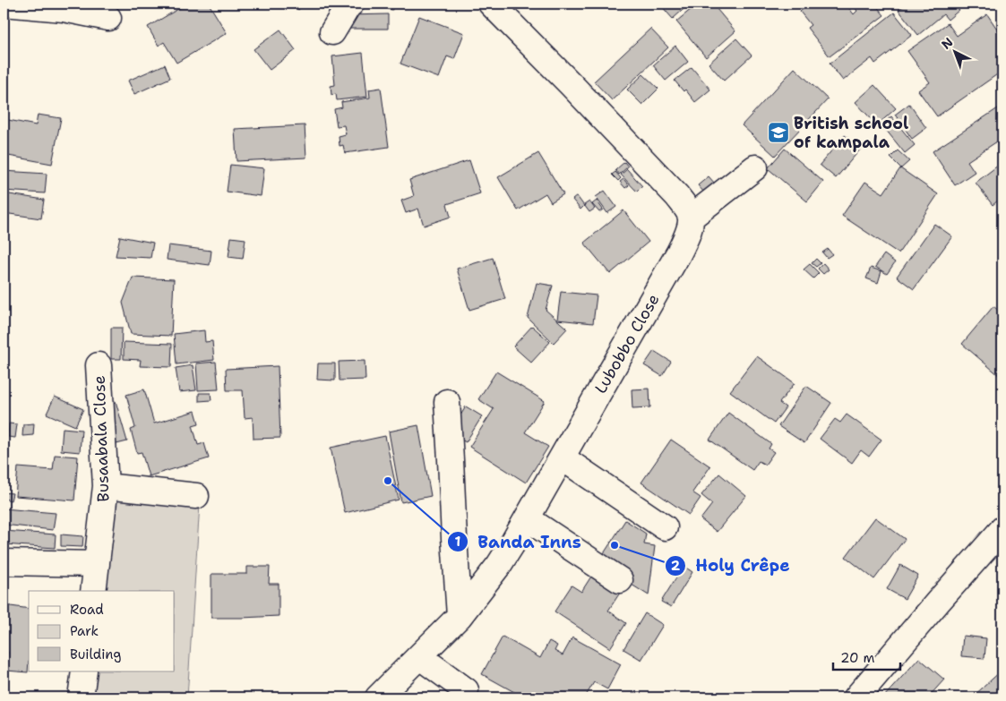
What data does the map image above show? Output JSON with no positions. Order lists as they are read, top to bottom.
{
  "streets": {
    "street": ["Lubobbo Close", "Busaabala Close"]
  },
  "places": {
    "school or university": ["British school of kampala"],
    "other": ["Banda Inns", "Holy Crêpe"]
  },
  "legend": ["Road", "Park", "Building"],
  "scale_bar": "20 m",
  "north": "top left"
}
